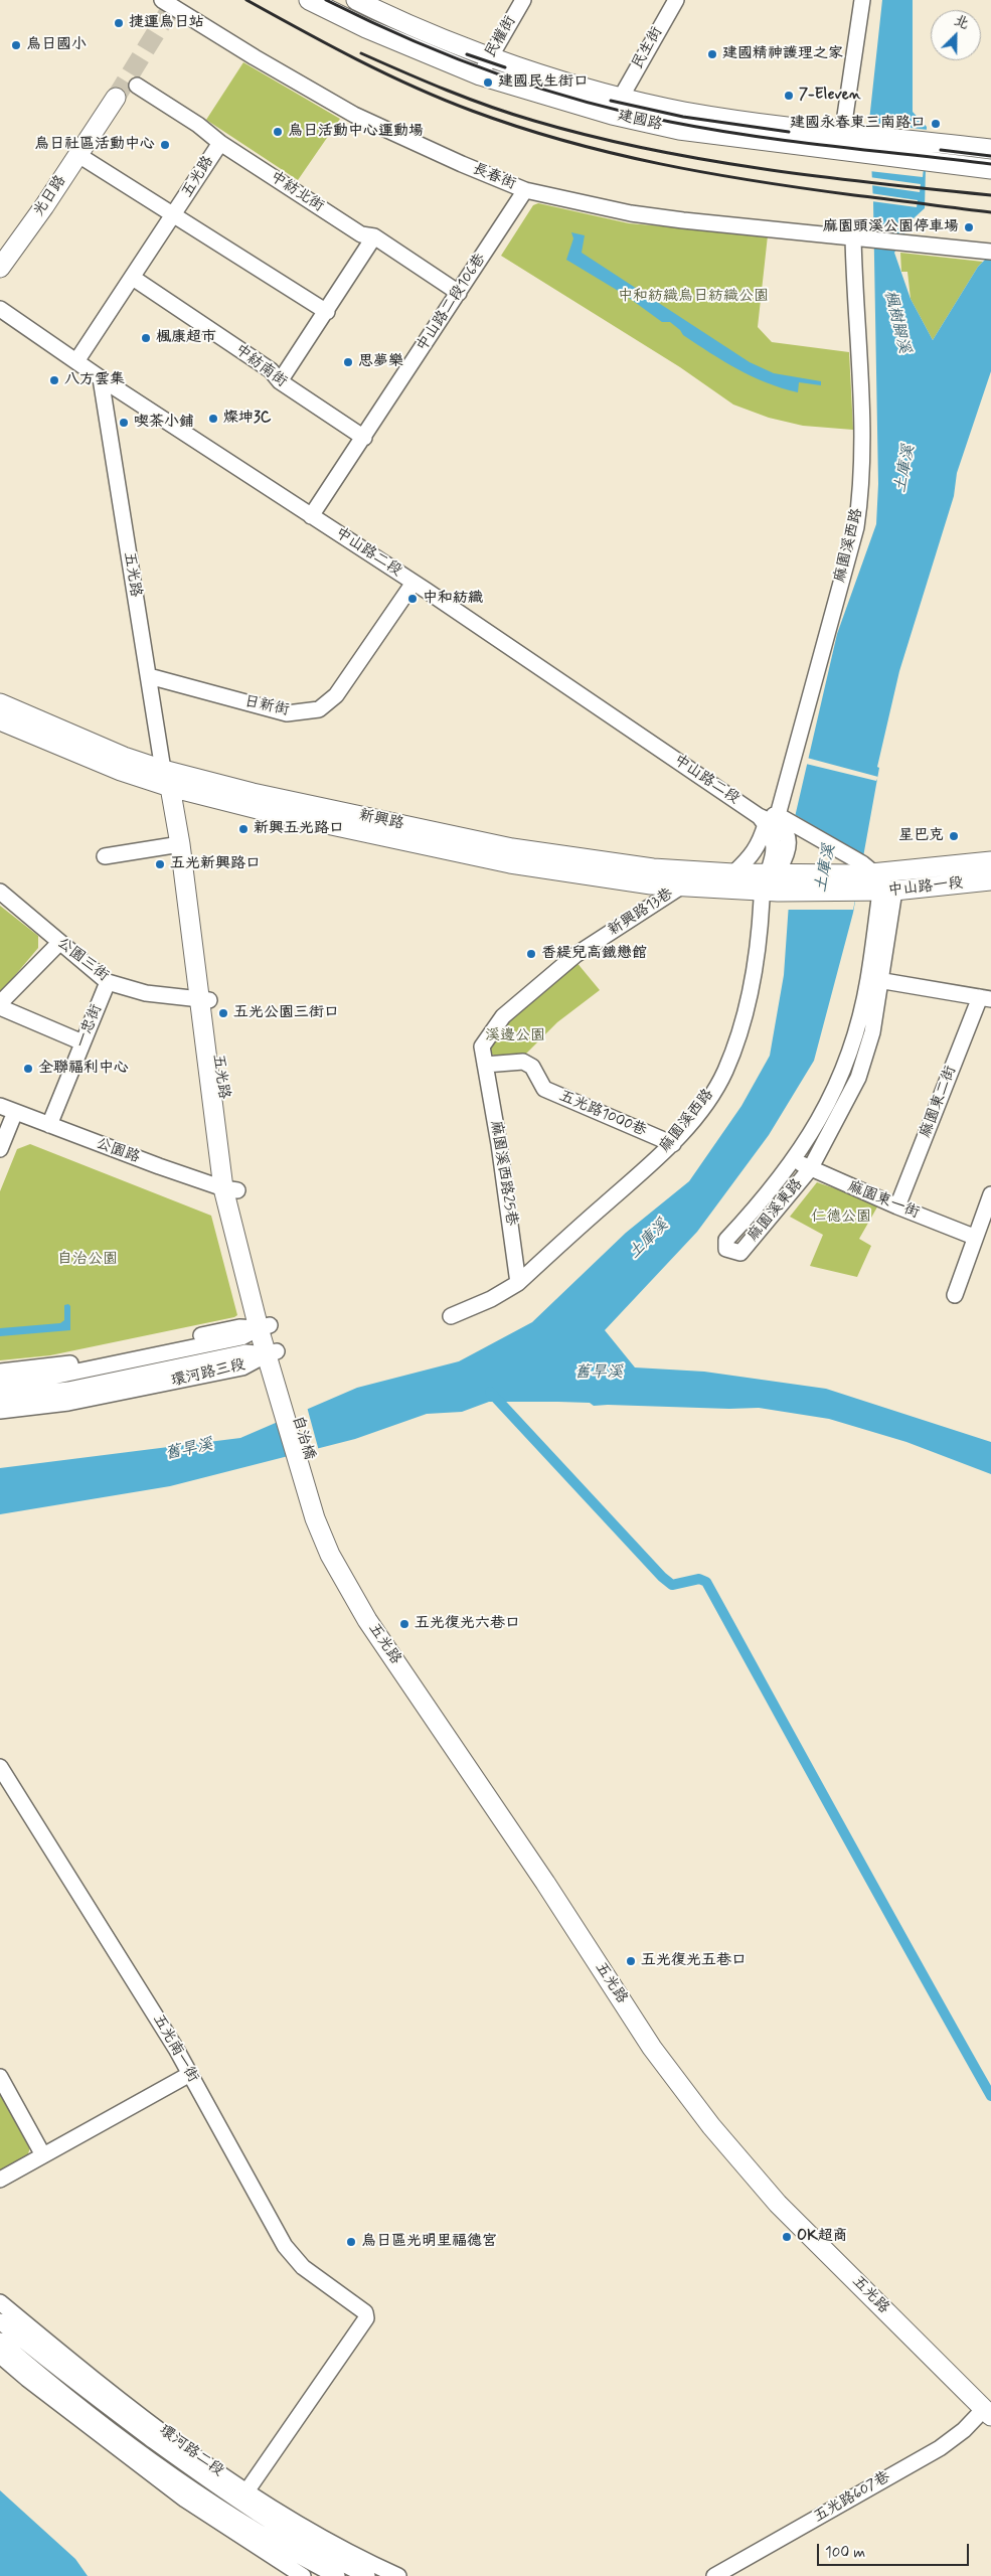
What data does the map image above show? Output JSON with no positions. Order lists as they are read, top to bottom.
{
  "streets": {
    "main road": [
      "建國路",
      "五光路",
      "光日路",
      "新興路",
      "中山路一段",
      "自治橋"
    ],
    "street": [
      "民權街",
      "民生街",
      "長春街",
      "中紡北街",
      "中山路二段106巷",
      "中紡南街",
      "麻園溪西路",
      "中山路二段",
      "日新街",
      "新興路13巷",
      "公園三街",
      "一忠街",
      "麻園東二街",
      "五光路1000巷",
      "公園路",
      "麻園溪西路25巷",
      "麻園東一街",
      "麻園溪東路",
      "環河路三段",
      "五光南一街",
      "環河路二段",
      "五光路607巷"
    ]
  },
  "crossings": [
    ["民權街", "建國路"],
    ["民生街", "建國路"],
    ["五光路", "中紡北街"],
    ["五光路", "中紡南街"],
    ["五光路", "中山路二段"],
    ["五光路", "日新街"],
    ["五光路", "新興路"],
    ["五光路", "公園三街"],
    ["五光路", "公園路"],
    ["五光路", "環河路三段"],
    ["五光路", "自治橋"],
    ["五光路", "五光路607巷"],
    ["長春街", "中山路二段106巷"],
    ["長春街", "麻園溪西路"],
    ["中紡北街", "中山路二段106巷"],
    ["中山路二段106巷", "中紡南街"],
    ["中山路二段106巷", "中山路二段"],
    ["麻園溪西路", "中山路二段"],
    ["麻園溪西路", "新興路"],
    ["麻園溪西路", "五光路1000巷"],
    ["麻園溪西路", "麻園溪西路25巷"],
    ["中山路二段", "日新街"],
    ["中山路二段", "新興路"],
    ["新興路", "新興路13巷"],
    ["中山路一段", "麻園溪東路"],
    ["新興路13巷", "五光路1000巷"],
    ["新興路13巷", "麻園溪西路25巷"],
    ["公園三街", "一忠街"],
    ["一忠街", "公園路"],
    ["麻園東二街", "麻園東一街"],
    ["麻園東二街", "麻園溪東路"],
    ["五光路1000巷", "麻園溪西路25巷"],
    ["麻園東一街", "麻園溪東路"],
    ["五光南一街", "環河路二段"]
  ],
  "water": ["楓樹腳溪", "土庫溪", "舊旱溪"],
  "parks": [
    "中和紡織烏日紡織公園",
    "溪邊公園",
    "仁德公園",
    "自治公園"
  ],
  "places": [
    "捷運烏日站",
    "烏日國小",
    "建國精神護理之家",
    "建國民生街口",
    "7-Eleven",
    "建國永春東三南路口",
    "烏日活動中心運動場",
    "烏日社區活動中心",
    "麻園頭溪公園停車場",
    "楓康超市",
    "思夢樂",
    "八方雲集",
    "燦坤3C",
    "喫茶小鋪",
    "中和紡織",
    "新興五光路口",
    "星巴克",
    "五光新興路口",
    "香緹兒高鐵戀館",
    "五光公園三街口",
    "全聯福利中心",
    "五光復光六巷口",
    "五光復光五巷口",
    "OK超商",
    "烏日區光明里福德宮"
  ],
  "scale_bar": "100 m",
  "north": "top right"
}
